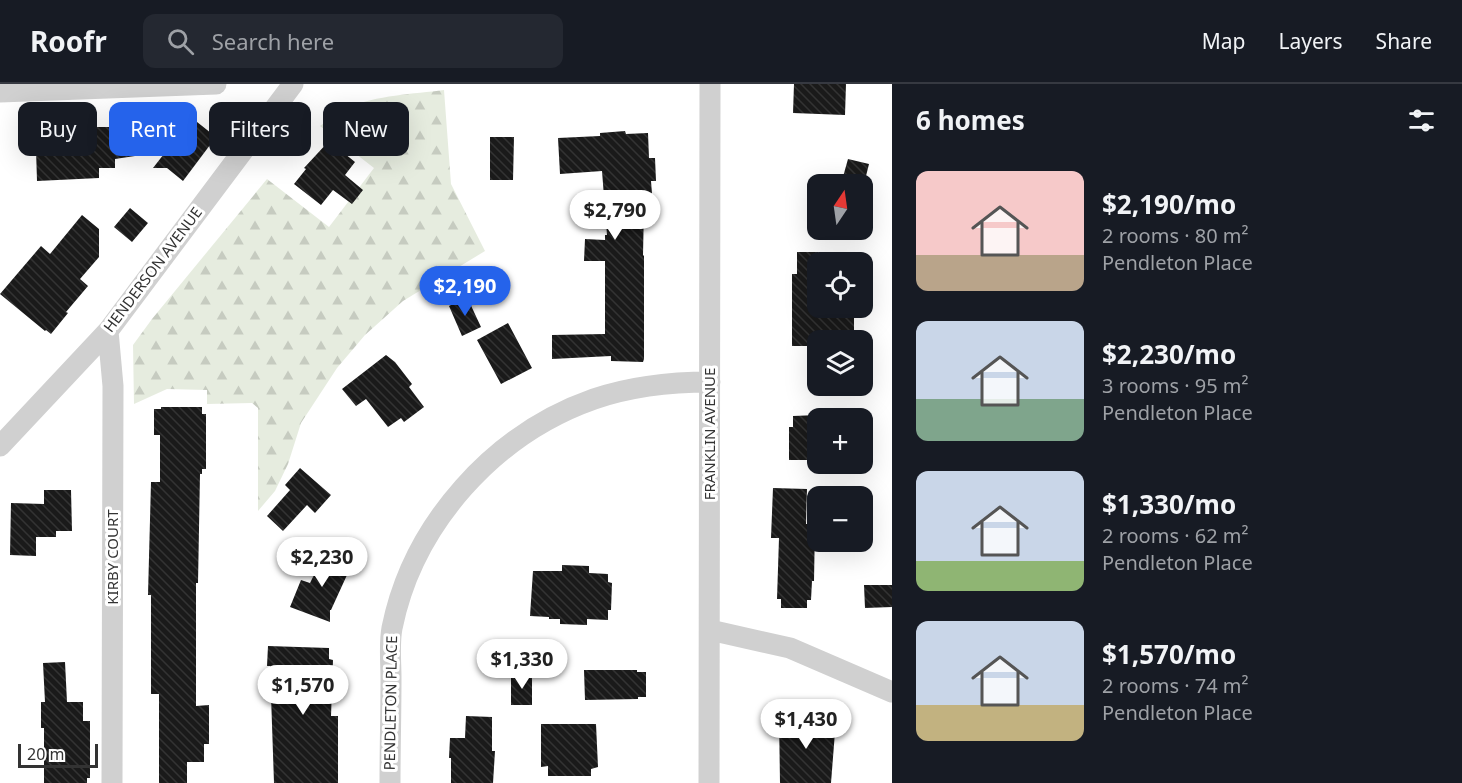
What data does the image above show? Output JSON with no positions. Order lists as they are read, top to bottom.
{
  "streets": {
    "street": [
      "HENDERSON AVENUE",
      "FRANKLIN AVENUE",
      "KIRBY COURT",
      "PENDLETON PLACE"
    ]
  },
  "crossings": [
    ["HENDERSON AVENUE", "KIRBY COURT"],
    ["FRANKLIN AVENUE", "PENDLETON PLACE"]
  ],
  "scale_bar": "20 m",
  "north": "top",
  "page": {
    "header": "Roofr",
    "search": "Search here",
    "nav": ["Map", "Layers", "Share"],
    "heading": "6 homes",
    "chip": [
      "Buy",
      "Rent",
      "Filters",
      "New"
    ],
    "list": [
      {
        "name": "$2,190/mo",
        "note": "2 rooms · 80 m² · Pendleton Place"
      },
      {
        "name": "$2,230/mo",
        "note": "3 rooms · 95 m² · Pendleton Place"
      },
      {
        "name": "$1,330/mo",
        "note": "2 rooms · 62 m² · Pendleton Place"
      },
      {
        "name": "$1,570/mo",
        "note": "2 rooms · 74 m² · Pendleton Place"
      }
    ],
    "map_buttons": ["+", "−"],
    "price": [
      "$2,790",
      "$2,190",
      "$2,230",
      "$1,330",
      "$1,570",
      "$1,430"
    ],
    "scale": "20 m"
  }
}
